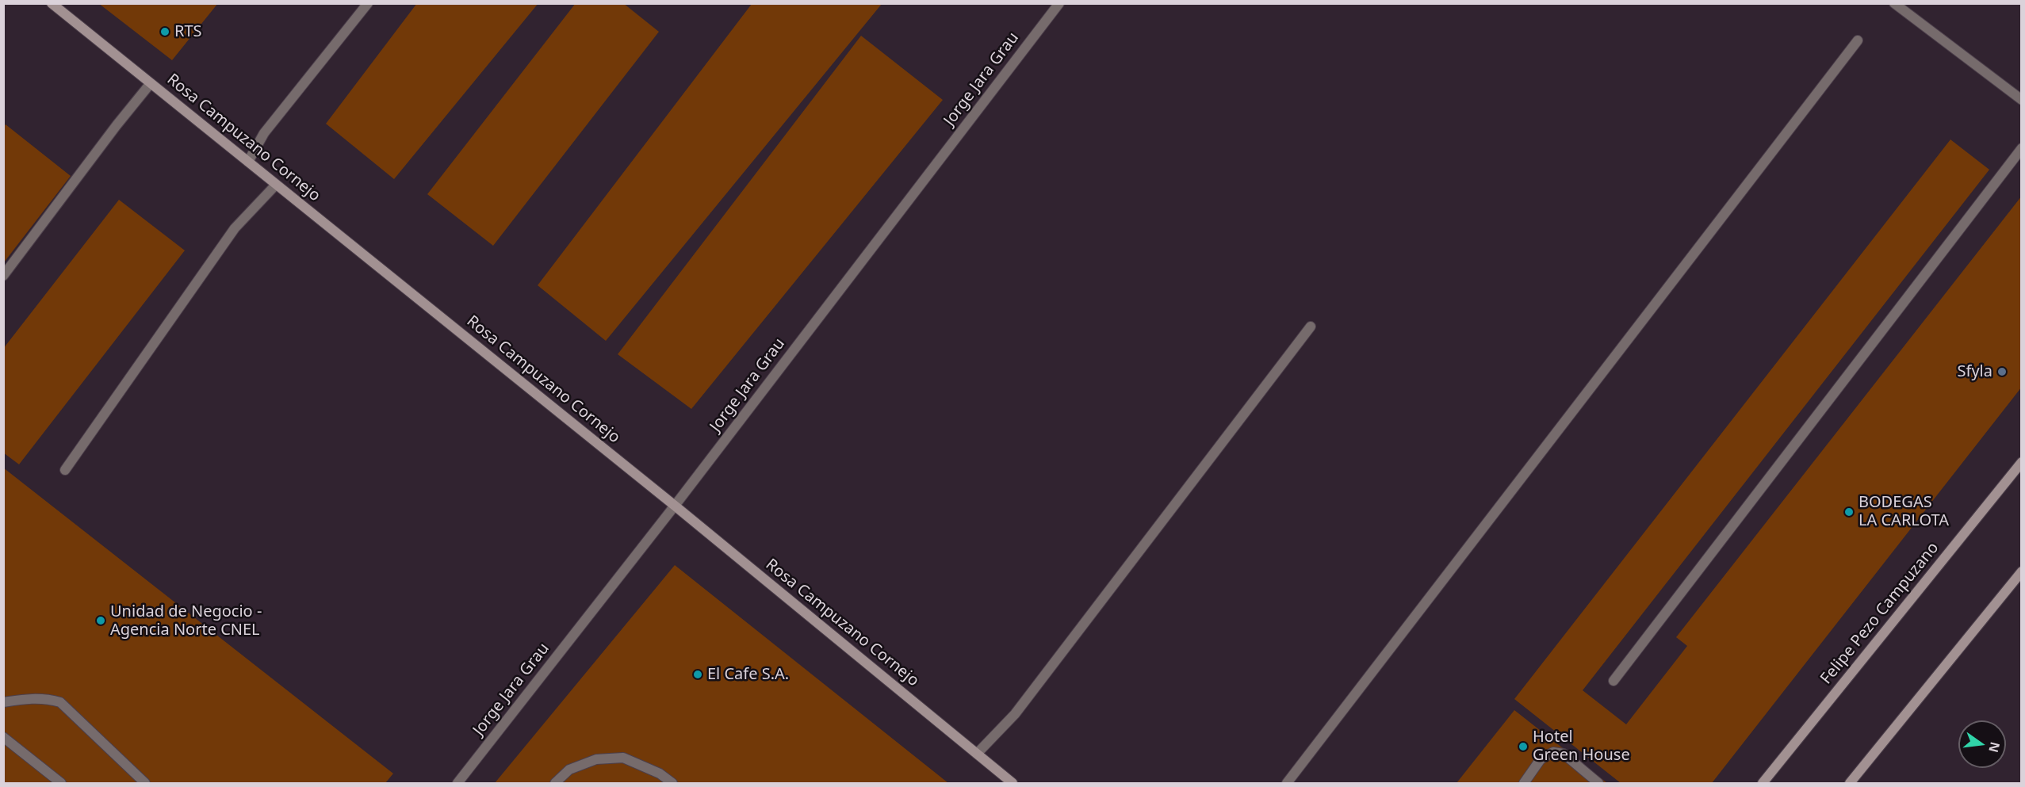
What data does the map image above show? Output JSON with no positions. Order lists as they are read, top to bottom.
{
  "streets": {
    "street": ["Jorge Jara Grau", "Rosa Campuzano Cornejo", "Felipe Pezo Campuzano"]
  },
  "crossings": [
    ["Jorge Jara Grau", "Rosa Campuzano Cornejo"]
  ],
  "places": [
    "RTS",
    "Sfyla",
    "BODEGAS LA CARLOTA",
    "Unidad de Negocio - Agencia Norte CNEL",
    "El Cafe S.A.",
    "Hotel Green House"
  ],
  "north": "right"
}
